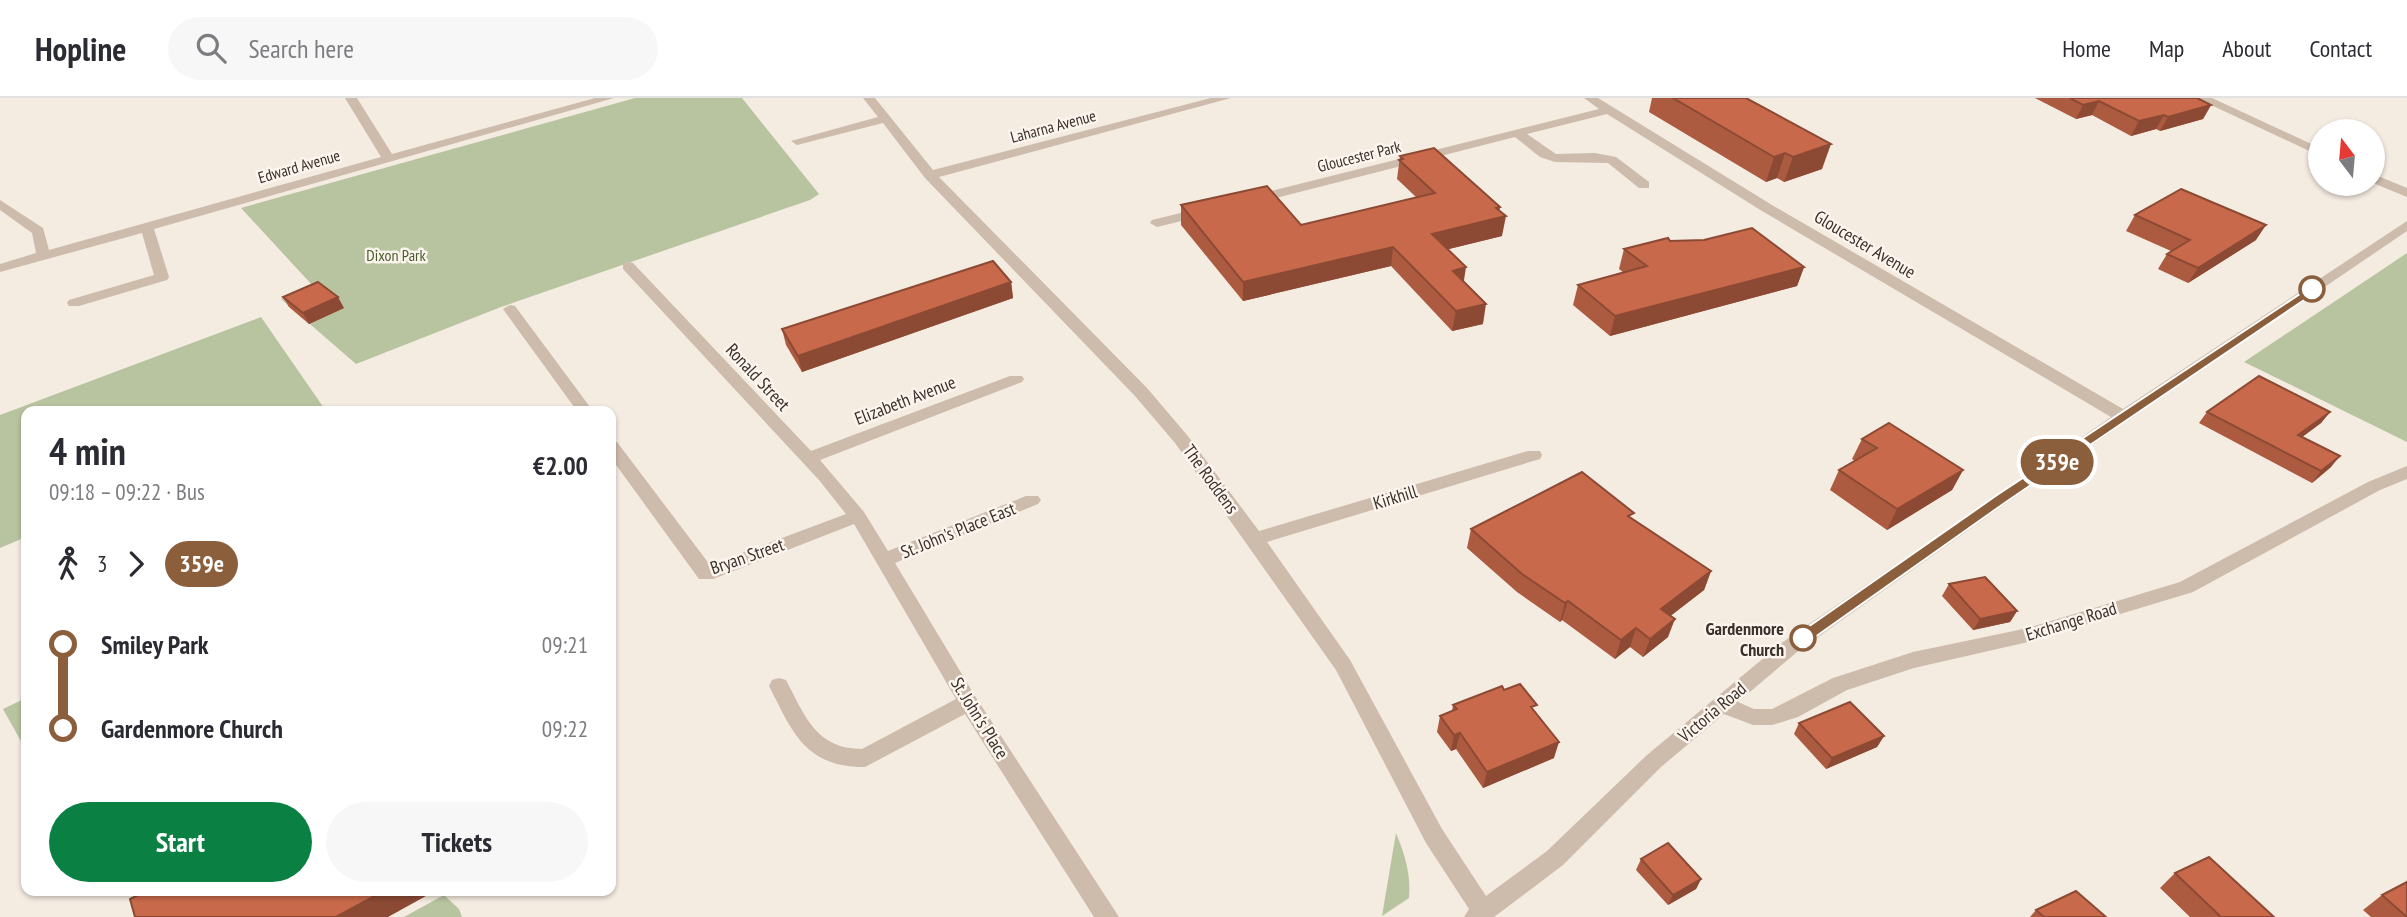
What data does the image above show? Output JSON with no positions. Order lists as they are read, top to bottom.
{
  "streets": {
    "street": [
      "Laharna Avenue",
      "Gloucester Park",
      "Edward Avenue",
      "Gloucester Avenue",
      "Ronald Street",
      "Elizabeth Avenue",
      "The Roddens",
      "Kirkhill",
      "St. John's Place East",
      "Bryan Street",
      "Exchange Road",
      "Victoria Road",
      "St. John's Place"
    ]
  },
  "crossings": [
    ["Laharna Avenue", "The Roddens"],
    ["Gloucester Park", "Gloucester Avenue"],
    ["Gloucester Avenue", "Victoria Road"],
    ["Ronald Street", "Elizabeth Avenue"],
    ["Ronald Street", "Bryan Street"],
    ["Ronald Street", "St. John's Place"],
    ["The Roddens", "Kirkhill"],
    ["The Roddens", "Victoria Road"],
    ["St. John's Place East", "St. John's Place"],
    ["Bryan Street", "St. John's Place"],
    ["Exchange Road", "Victoria Road"]
  ],
  "parks": ["Dixon Park"],
  "places": ["Gardenmore Church"],
  "lines": ["bus line 359e"],
  "north": "top",
  "page": {
    "header": "Hopline",
    "search": "Search here",
    "nav": [
      "Home",
      "Map",
      "About",
      "Contact"
    ],
    "on_map": "359e",
    "heading": ["4 min", "09:18 – 09:22 · Bus", "€2.00"],
    "legs": ["3", "359e"],
    "list": [
      {
        "name": "Smiley Park",
        "value": "09:21"
      },
      {
        "name": "Gardenmore Church",
        "value": "09:22"
      }
    ],
    "buttons": ["Start", "Tickets"]
  }
}
